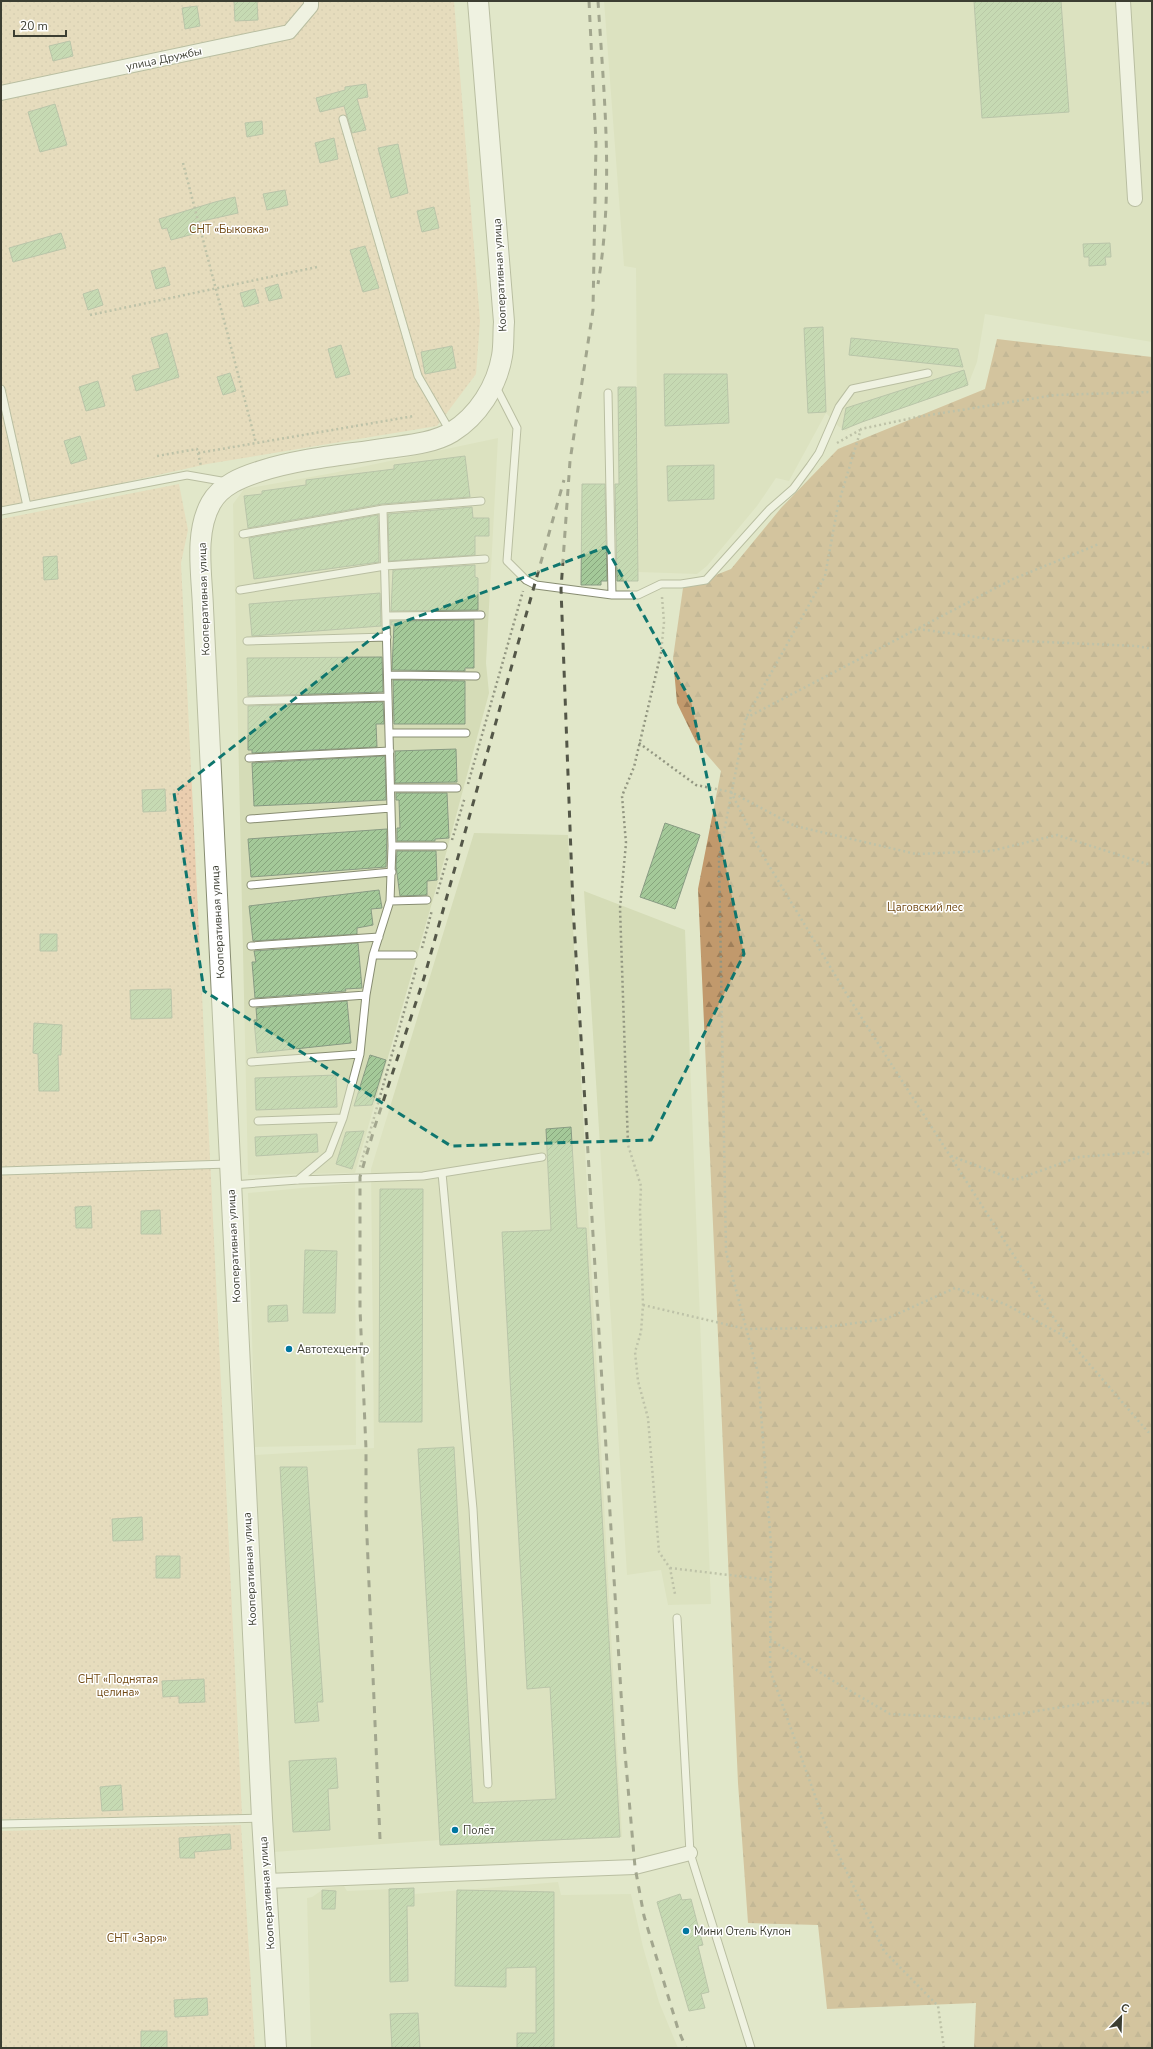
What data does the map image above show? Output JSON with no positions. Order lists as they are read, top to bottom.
{
  "streets": {
    "main road": ["Кооперативная улица"],
    "street": ["улица Дружбы"]
  },
  "parks": [
    "СНТ «Быковка»",
    "Цаговский лес",
    "СНТ «Поднятая целина»",
    "СНТ «Заря»"
  ],
  "places": ["Автотехцентр", "Полёт", "Мини Отель Кулон"],
  "scale_bar": "20 m",
  "north": "top right"
}
